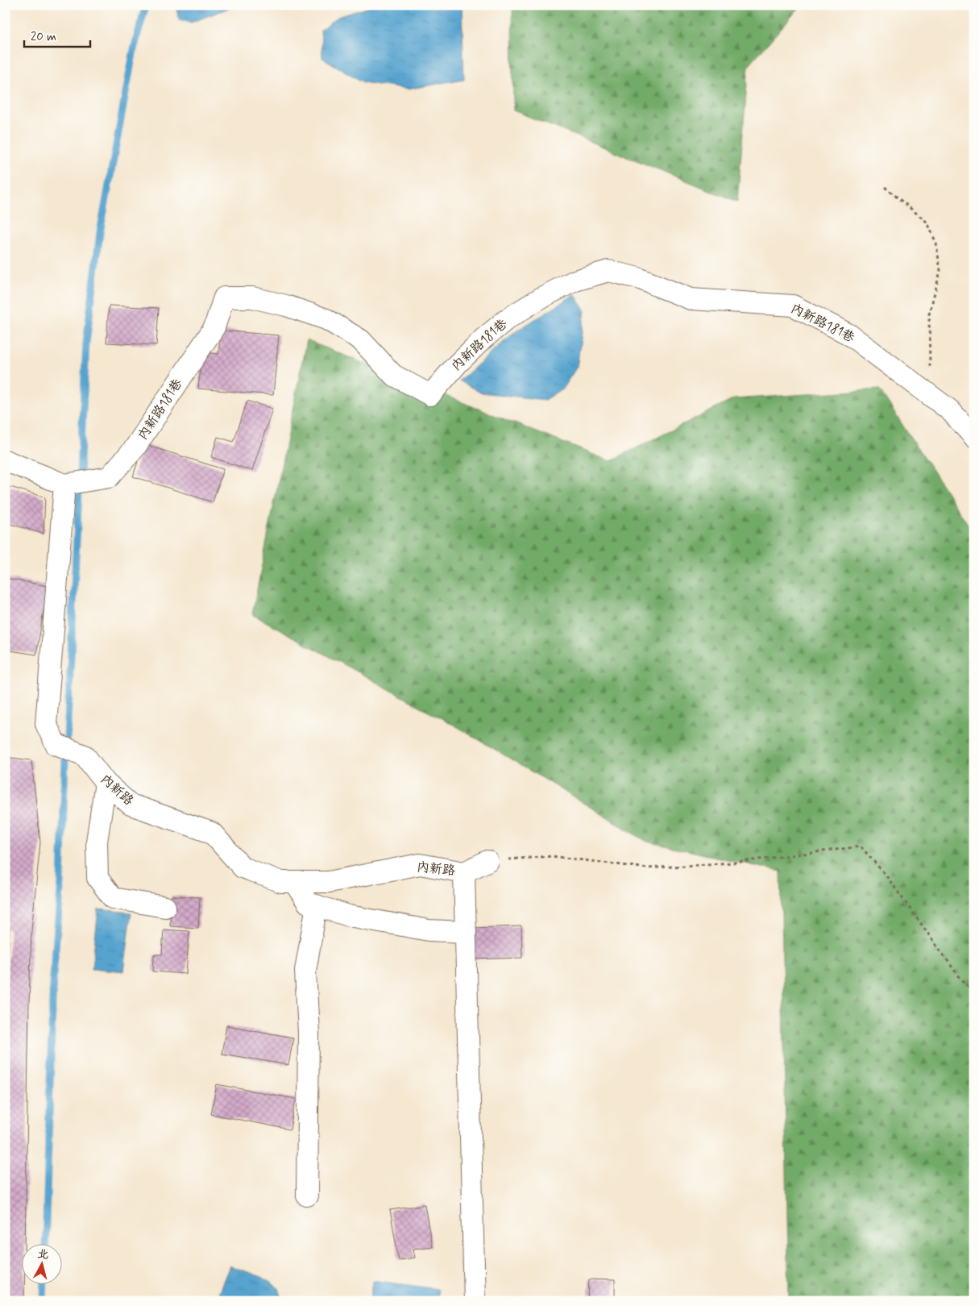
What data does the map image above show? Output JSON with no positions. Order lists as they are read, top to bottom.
{
  "streets": {
    "street": ["內新路181巷", "內新路"]
  },
  "crossings": [
    ["內新路181巷", "內新路"]
  ],
  "scale_bar": "20 m",
  "north": "top"
}
